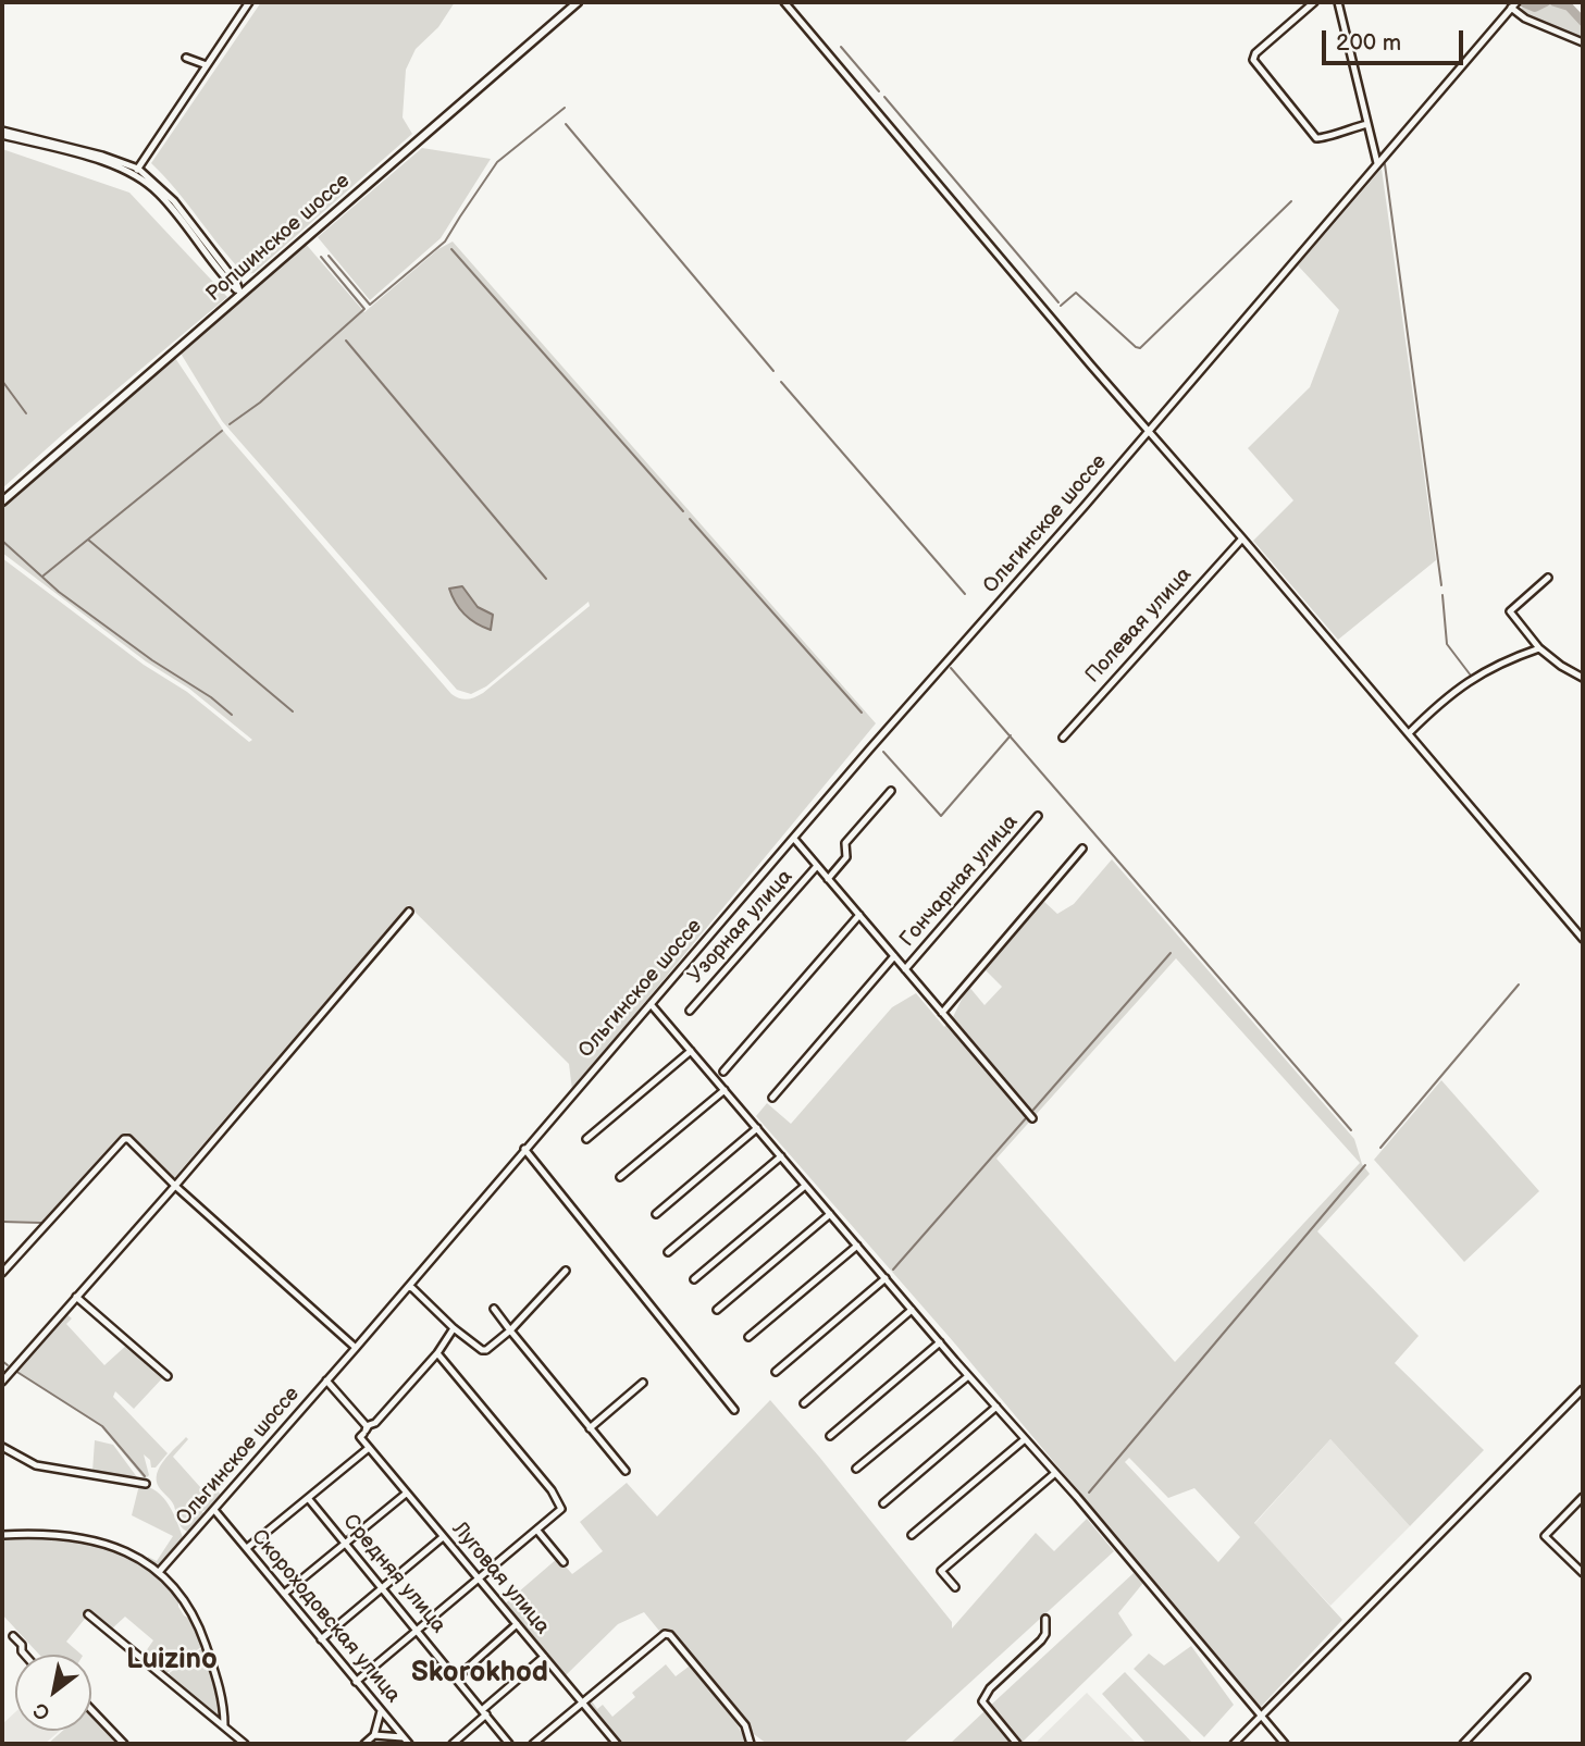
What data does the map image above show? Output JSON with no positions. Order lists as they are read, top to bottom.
{
  "streets": {
    "main road": ["Ропшинское шоссе"],
    "street": [
      "Ольгинское шоссе",
      "Полевая улица",
      "Гончарная улица",
      "Узорная улица",
      "Средняя улица",
      "Луговая улица",
      "Скороходовская улица"
    ]
  },
  "crossings": [
    ["Ольгинское шоссе", "Луговая улица"],
    ["Ольгинское шоссе", "Скороходовская улица"]
  ],
  "districts": ["Luizino", "Skorokhod"],
  "scale_bar": "200 m",
  "north": "bottom left"
}
